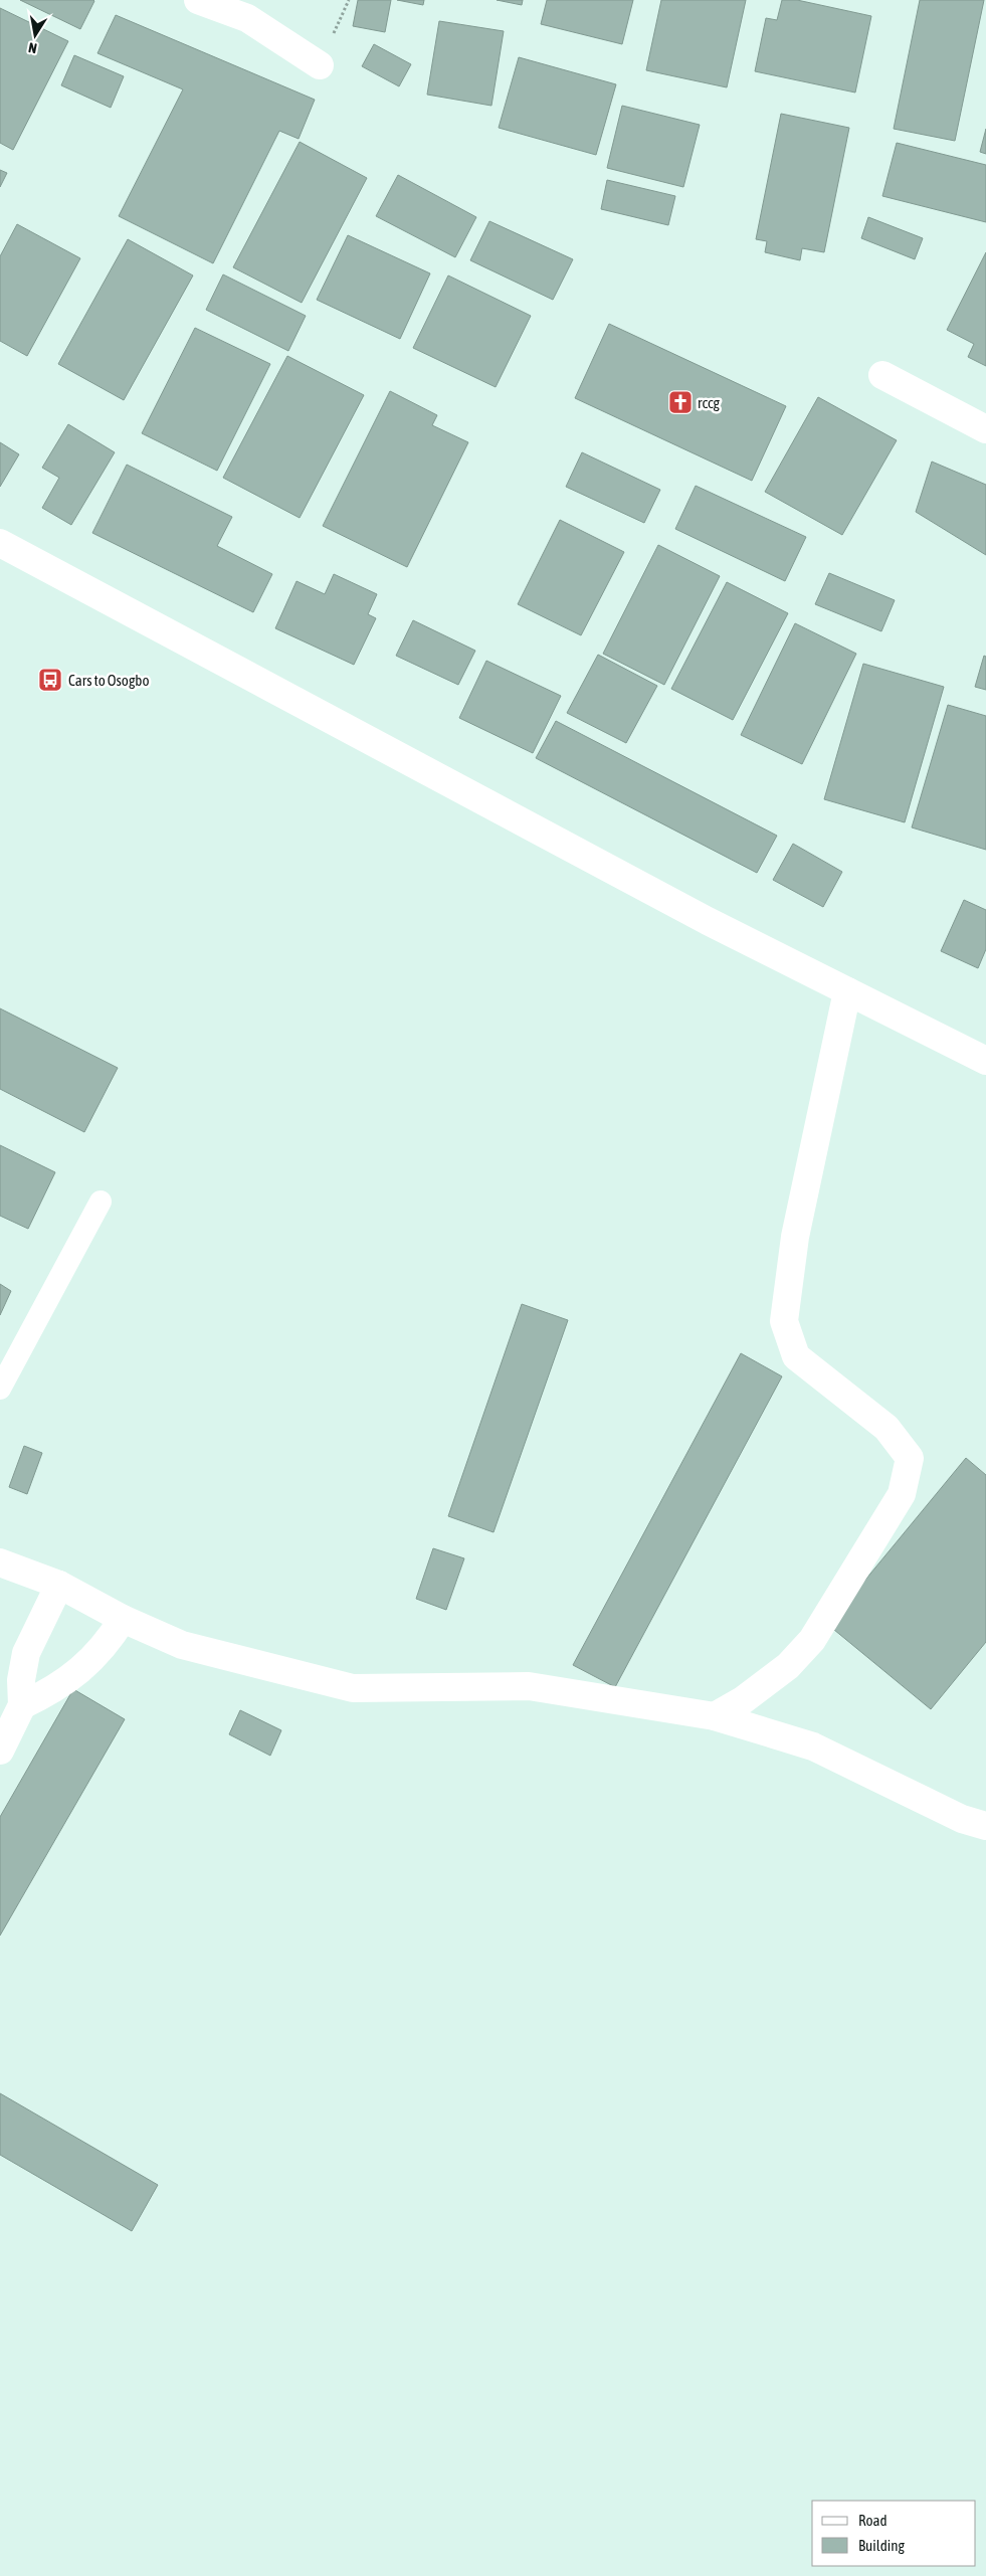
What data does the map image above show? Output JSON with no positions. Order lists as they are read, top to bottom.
{
  "places": {
    "church": ["rccg"],
    "bus stop": ["Cars to Osogbo"]
  },
  "legend": ["Road", "Building"],
  "north": "bottom"
}
